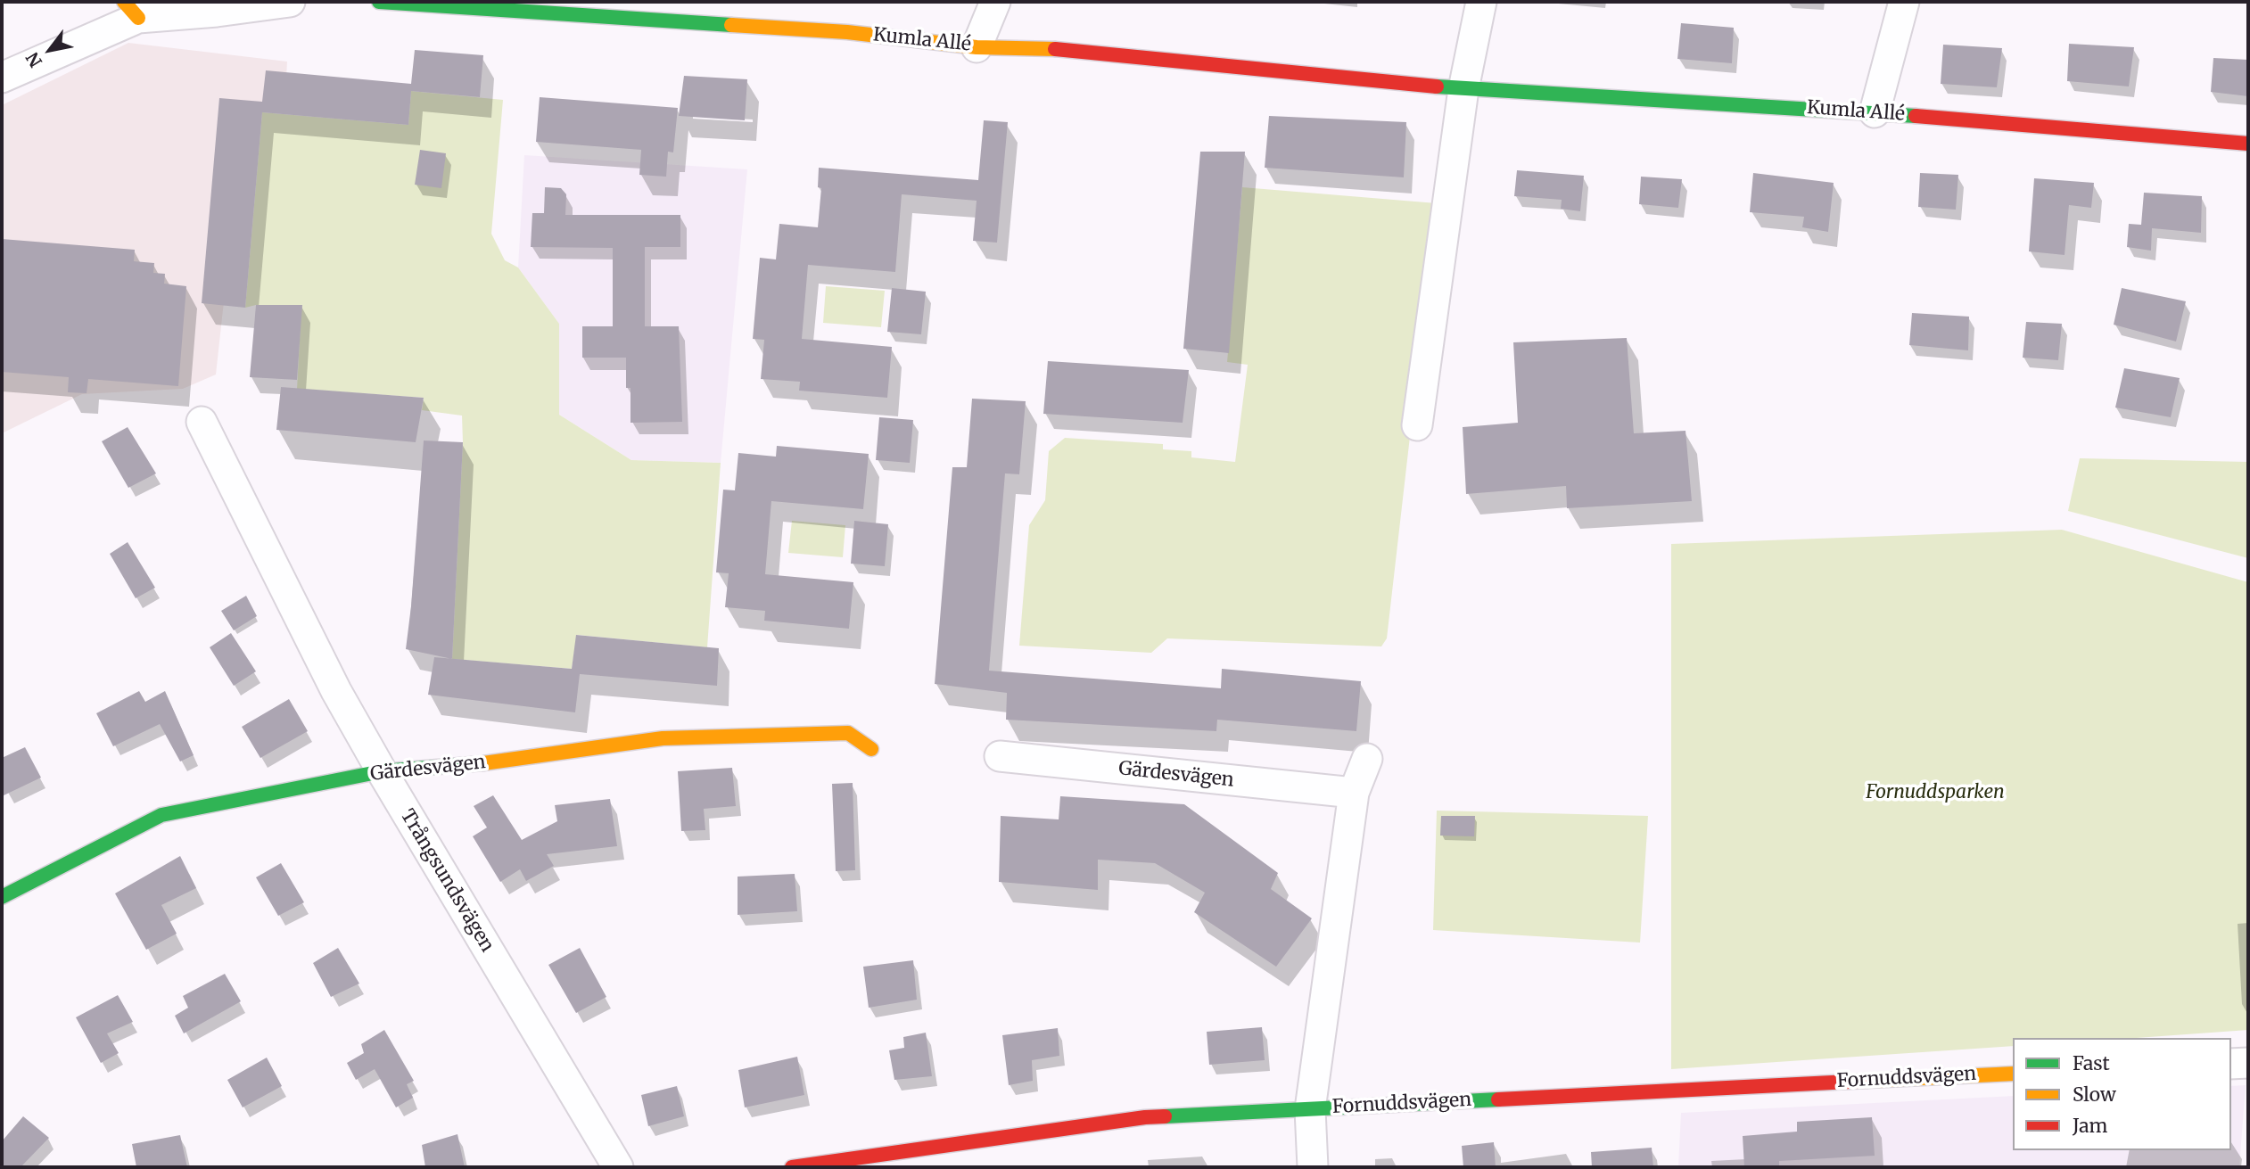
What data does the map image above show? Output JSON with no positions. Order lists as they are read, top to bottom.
{
  "streets": {
    "street": [
      "Kumla Allé",
      "Gärdesvägen",
      "Trångsundsvägen",
      "Fornuddsvägen"
    ]
  },
  "crossings": [
    ["Gärdesvägen", "Trångsundsvägen"]
  ],
  "parks": ["Fornuddsparken"],
  "legend": ["Fast", "Slow", "Jam"],
  "north": "bottom left"
}
